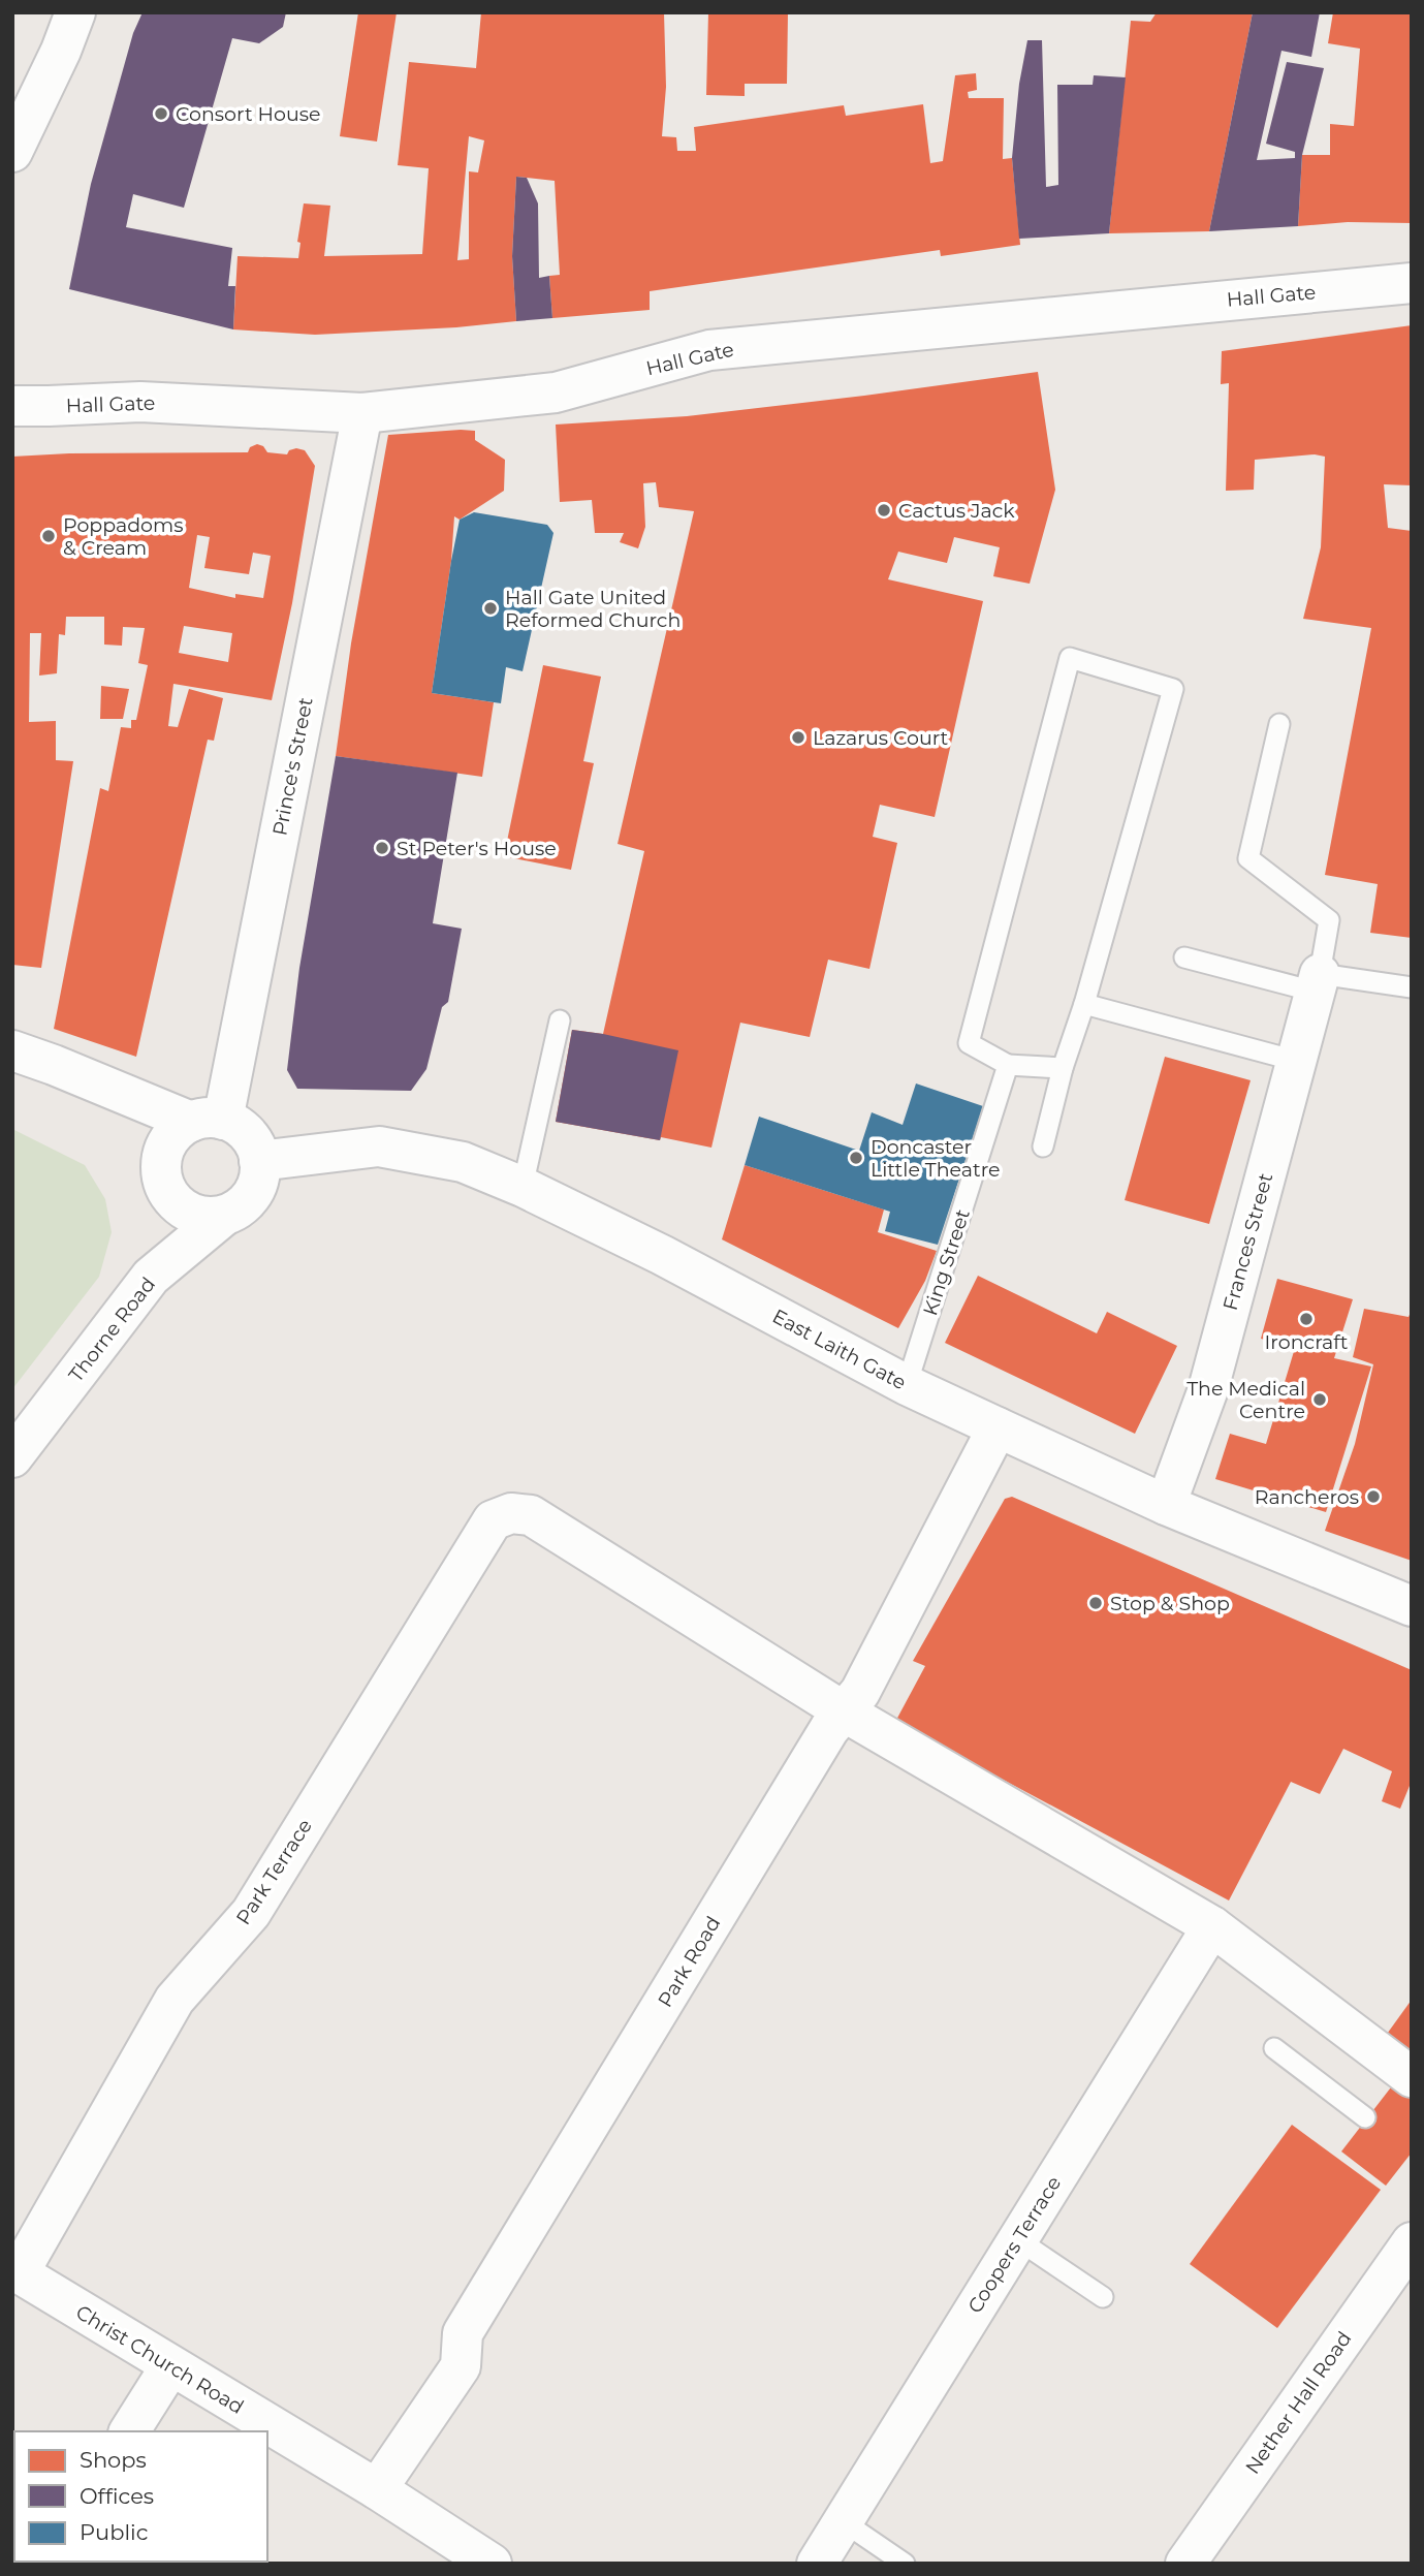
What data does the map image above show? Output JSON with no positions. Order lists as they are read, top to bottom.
{
  "streets": {
    "street": [
      "Hall Gate",
      "Prince's Street",
      "Frances Street",
      "Thorne Road",
      "East Laith Gate",
      "Park Terrace",
      "Park Road",
      "Coopers Terrace",
      "Christ Church Road",
      "Nether Hall Road"
    ],
    "lane": ["King Street"]
  },
  "crossings": [
    ["Hall Gate", "Prince's Street"],
    ["Prince's Street", "Thorne Road"],
    ["Prince's Street", "East Laith Gate"],
    ["Frances Street", "East Laith Gate"],
    ["King Street", "East Laith Gate"],
    ["Thorne Road", "East Laith Gate"],
    ["East Laith Gate", "Park Road"],
    ["Park Terrace", "Park Road"],
    ["Park Terrace", "Christ Church Road"],
    ["Park Road", "Christ Church Road"]
  ],
  "places": [
    "Consort House",
    "Cactus Jack",
    "Poppadoms & Cream",
    "Hall Gate United Reformed Church",
    "Lazarus Court",
    "St Peter's House",
    "Doncaster Little Theatre",
    "Ironcraft",
    "The Medical Centre",
    "Rancheros",
    "Stop & Shop"
  ],
  "legend": ["Shops", "Offices", "Public"]
}
